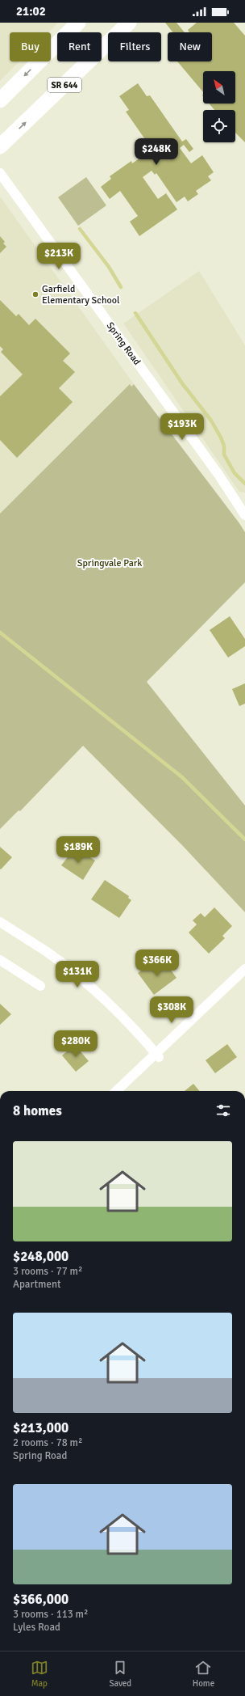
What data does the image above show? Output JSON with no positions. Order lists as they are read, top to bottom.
{
  "streets": {
    "main road": ["SR 644"],
    "street": ["Spring Road"]
  },
  "parks": ["Springvale Park"],
  "places": ["Garfield Elementary School"],
  "north": "top left",
  "page": {
    "status": "21:02",
    "chip": [
      "Buy",
      "Rent",
      "Filters",
      "New"
    ],
    "price": [
      "$248K",
      "$213K",
      "$193K",
      "$189K",
      "$366K",
      "$131K",
      "$308K",
      "$280K"
    ],
    "heading": "8 homes",
    "list": [
      {
        "name": "$248,000",
        "note": "3 rooms · 77 m² · Apartment"
      },
      {
        "name": "$213,000",
        "note": "2 rooms · 78 m² · Spring Road"
      },
      {
        "name": "$366,000",
        "note": "3 rooms · 113 m² · Lyles Road"
      }
    ],
    "tabs": ["Map", "Saved", "Home"]
  }
}
